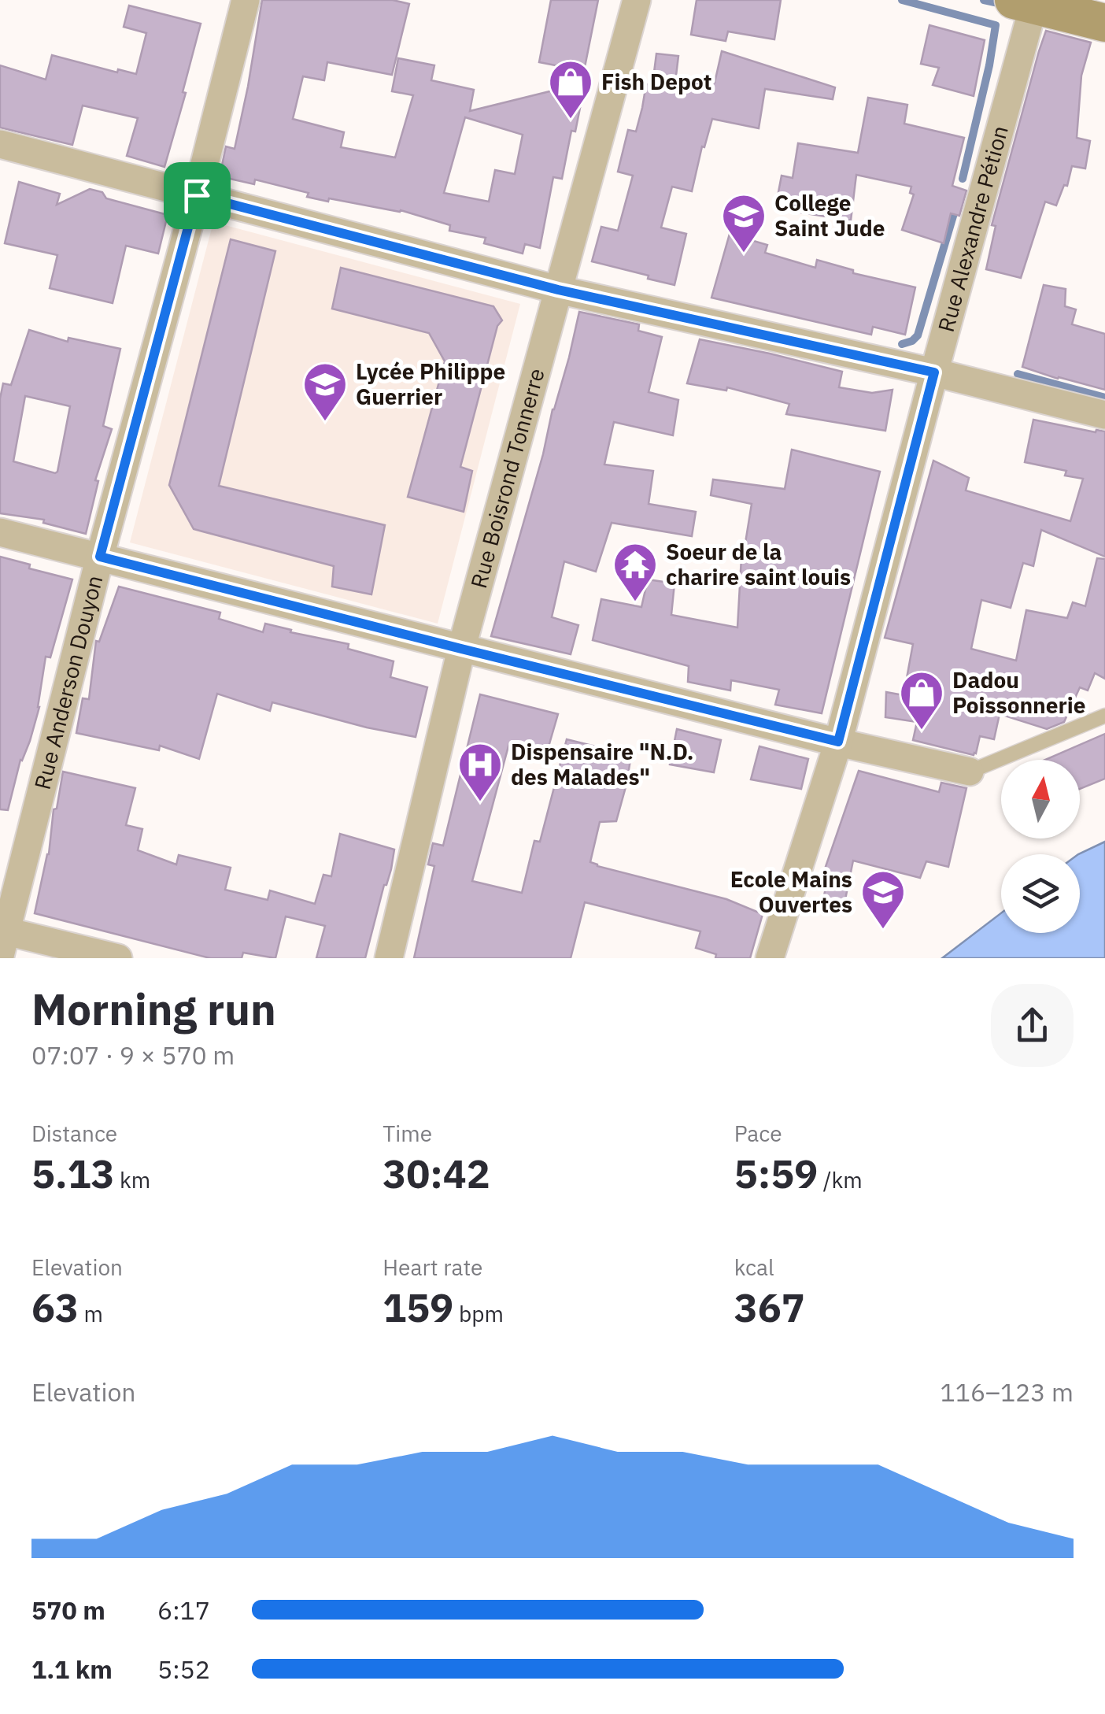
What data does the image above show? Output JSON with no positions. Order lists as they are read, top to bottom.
{
  "streets": {
    "street": ["Rue Alexandre Pétion", "Rue Boisrond Tonnerre", "Rue Anderson Douyon"]
  },
  "places": {
    "shop": ["Fish Depot", "Dadou Poissonnerie"],
    "school or university": ["College Saint Jude", "Lycée Philippe Guerrier", "Ecole Mains Ouvertes"],
    "temple": ["Soeur de la charire saint louis"],
    "hospital": ["Dispensaire \"N.D. des Malades\""]
  },
  "north": "top",
  "page": {
    "heading": ["Morning run", "07:07 · 9 × 570 m"],
    "stats": [
      ["Distance", "5.13 km"],
      ["Time", "30:42"],
      ["Pace", "5:59 /km"],
      ["Elevation", "63 m"],
      ["Heart rate", "159 bpm"],
      ["kcal", "367"]
    ],
    "chart": ["Elevation", "116–123 m"],
    "list": [
      {
        "name": "570 m",
        "note": "6:17"
      },
      {
        "name": "1.1 km",
        "note": "5:52"
      }
    ]
  }
}
